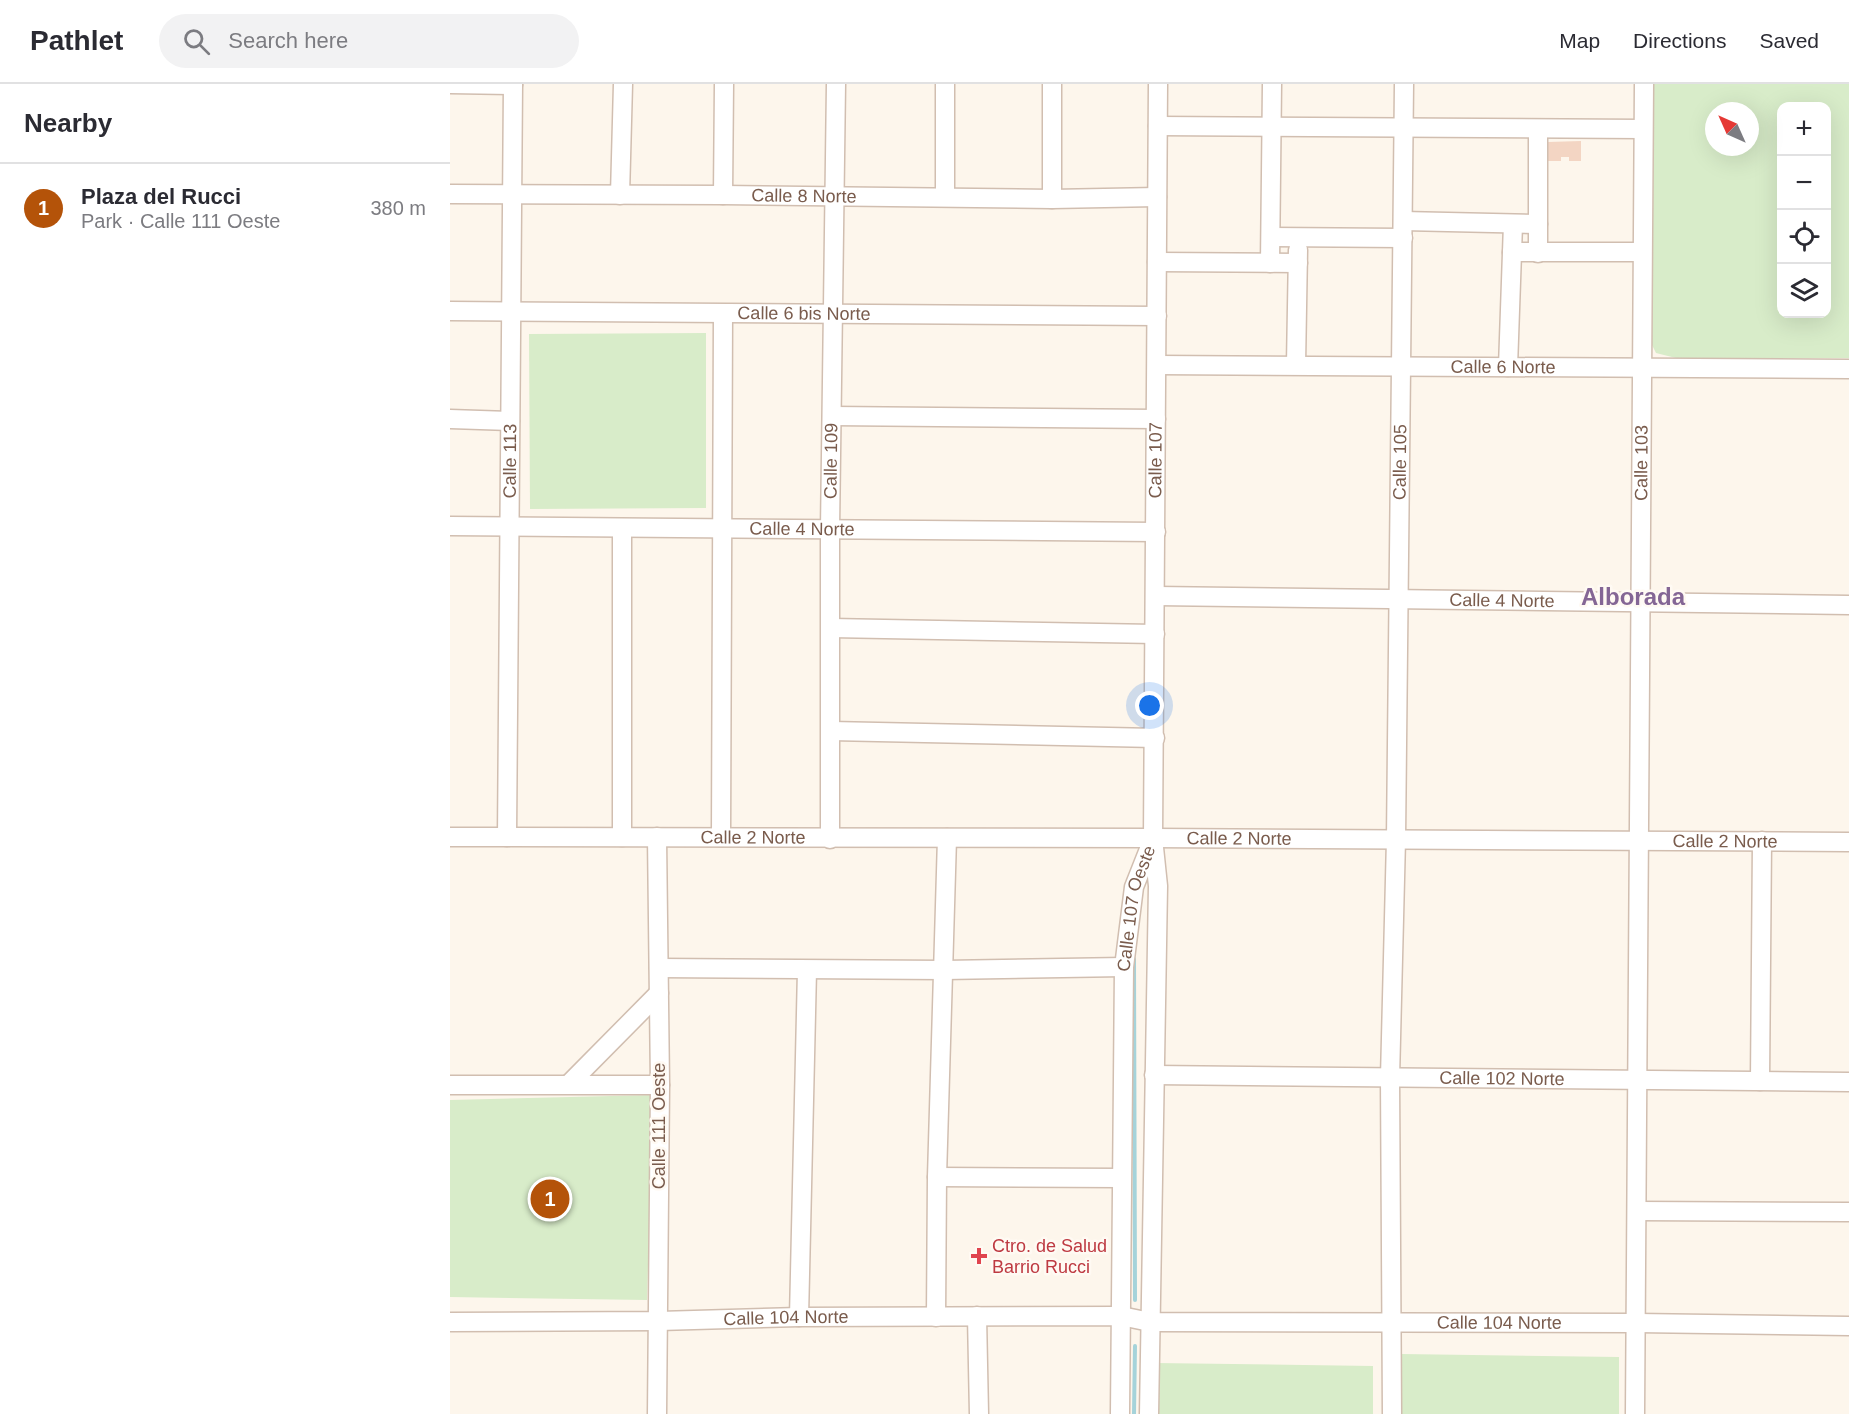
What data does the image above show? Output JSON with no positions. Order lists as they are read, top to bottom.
{
  "streets": {
    "street": [
      "Calle 8 Norte",
      "Calle 6 bis Norte",
      "Calle 6 Norte",
      "Calle 113",
      "Calle 109",
      "Calle 107",
      "Calle 105",
      "Calle 103",
      "Calle 4 Norte",
      "Calle 2 Norte",
      "Calle 107 Oeste",
      "Calle 102 Norte",
      "Calle 111 Oeste",
      "Calle 104 Norte"
    ]
  },
  "crossings": [
    ["Calle 8 Norte", "Calle 113"],
    ["Calle 8 Norte", "Calle 109"],
    ["Calle 8 Norte", "Calle 107"],
    ["Calle 6 bis Norte", "Calle 113"],
    ["Calle 6 bis Norte", "Calle 109"],
    ["Calle 6 bis Norte", "Calle 107"],
    ["Calle 6 Norte", "Calle 107"],
    ["Calle 6 Norte", "Calle 105"],
    ["Calle 6 Norte", "Calle 103"],
    ["Calle 113", "Calle 4 Norte"],
    ["Calle 113", "Calle 2 Norte"],
    ["Calle 109", "Calle 4 Norte"],
    ["Calle 109", "Calle 2 Norte"],
    ["Calle 107", "Calle 4 Norte"],
    ["Calle 107", "Calle 2 Norte"],
    ["Calle 107", "Calle 107 Oeste"],
    ["Calle 105", "Calle 4 Norte"],
    ["Calle 105", "Calle 2 Norte"],
    ["Calle 105", "Calle 102 Norte"],
    ["Calle 105", "Calle 104 Norte"],
    ["Calle 103", "Calle 4 Norte"],
    ["Calle 103", "Calle 2 Norte"],
    ["Calle 103", "Calle 102 Norte"],
    ["Calle 103", "Calle 104 Norte"],
    ["Calle 2 Norte", "Calle 107 Oeste"],
    ["Calle 2 Norte", "Calle 111 Oeste"],
    ["Calle 107 Oeste", "Calle 102 Norte"],
    ["Calle 107 Oeste", "Calle 104 Norte"],
    ["Calle 111 Oeste", "Calle 104 Norte"]
  ],
  "districts": ["Alborada"],
  "places": {
    "health": ["Ctro. de Salud Barrio Rucci"]
  },
  "north": "top left",
  "page": {
    "header": "Pathlet",
    "search": "Search here",
    "nav": ["Map", "Directions", "Saved"],
    "heading": "Nearby",
    "map_buttons": ["+", "−"],
    "list": [
      {
        "mark": "1",
        "name": "Plaza del Rucci",
        "note": "Park · Calle 111 Oeste",
        "value": "380 m"
      }
    ],
    "pins": "1"
  }
}
